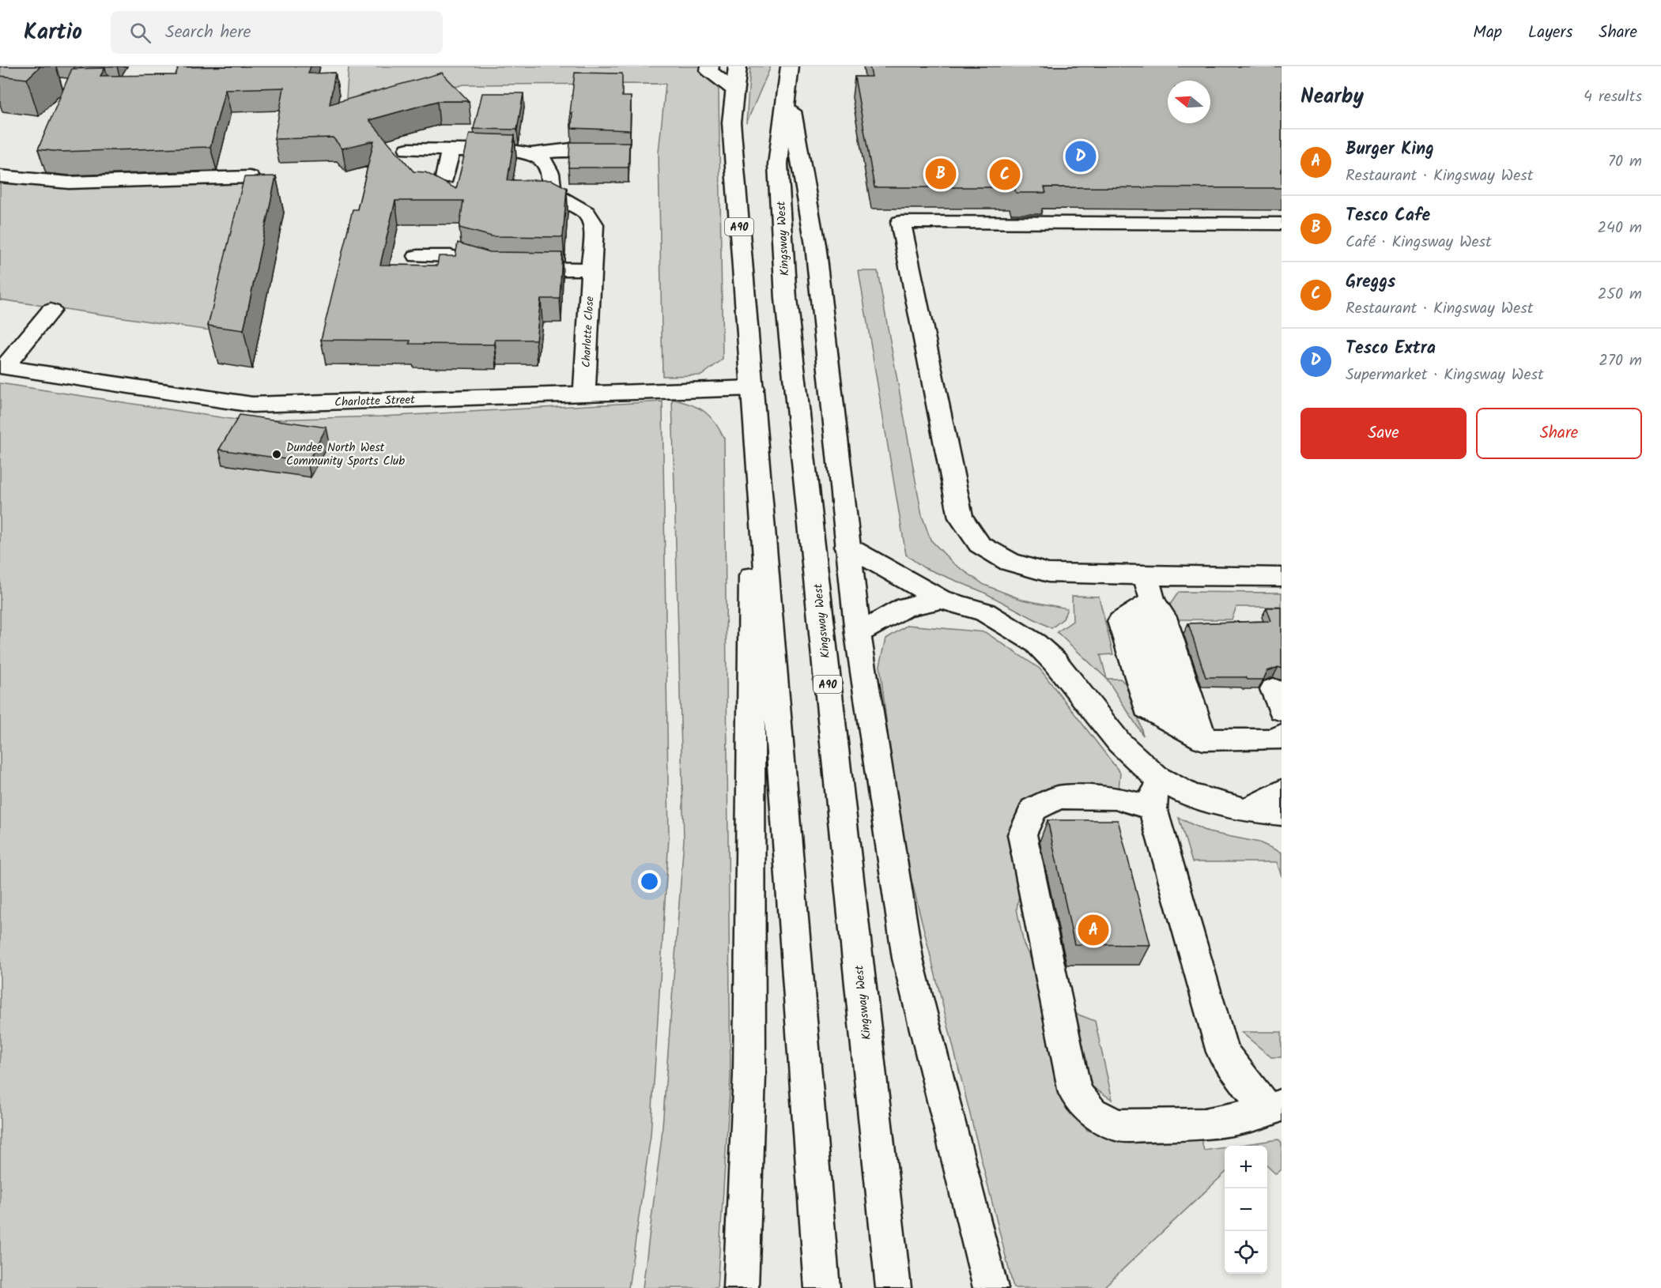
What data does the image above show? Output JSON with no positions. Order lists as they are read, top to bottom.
{
  "streets": {
    "main road": [
      "A90",
      "Kingsway West",
      "Charlotte Close",
      "Charlotte Street"
    ]
  },
  "crossings": [
    ["A90", "Kingsway West"],
    ["A90", "Charlotte Street"],
    ["Charlotte Close", "Charlotte Street"]
  ],
  "places": ["Dundee North West Community Sports Club"],
  "north": "left",
  "page": {
    "header": "Kartio",
    "search": "Search here",
    "nav": ["Map", "Layers", "Share"],
    "heading": ["Nearby", "4 results"],
    "list": [
      {
        "mark": "A",
        "name": "Burger King",
        "note": "Restaurant · Kingsway West",
        "value": "70 m"
      },
      {
        "mark": "B",
        "name": "Tesco Cafe",
        "note": "Café · Kingsway West",
        "value": "240 m"
      },
      {
        "mark": "C",
        "name": "Greggs",
        "note": "Restaurant · Kingsway West",
        "value": "250 m"
      },
      {
        "mark": "D",
        "name": "Tesco Extra",
        "note": "Supermarket · Kingsway West",
        "value": "270 m"
      }
    ],
    "pins": [
      "D",
      "B",
      "C",
      "A"
    ],
    "buttons": ["Save", "Share"],
    "map_buttons": ["+", "−"]
  }
}
